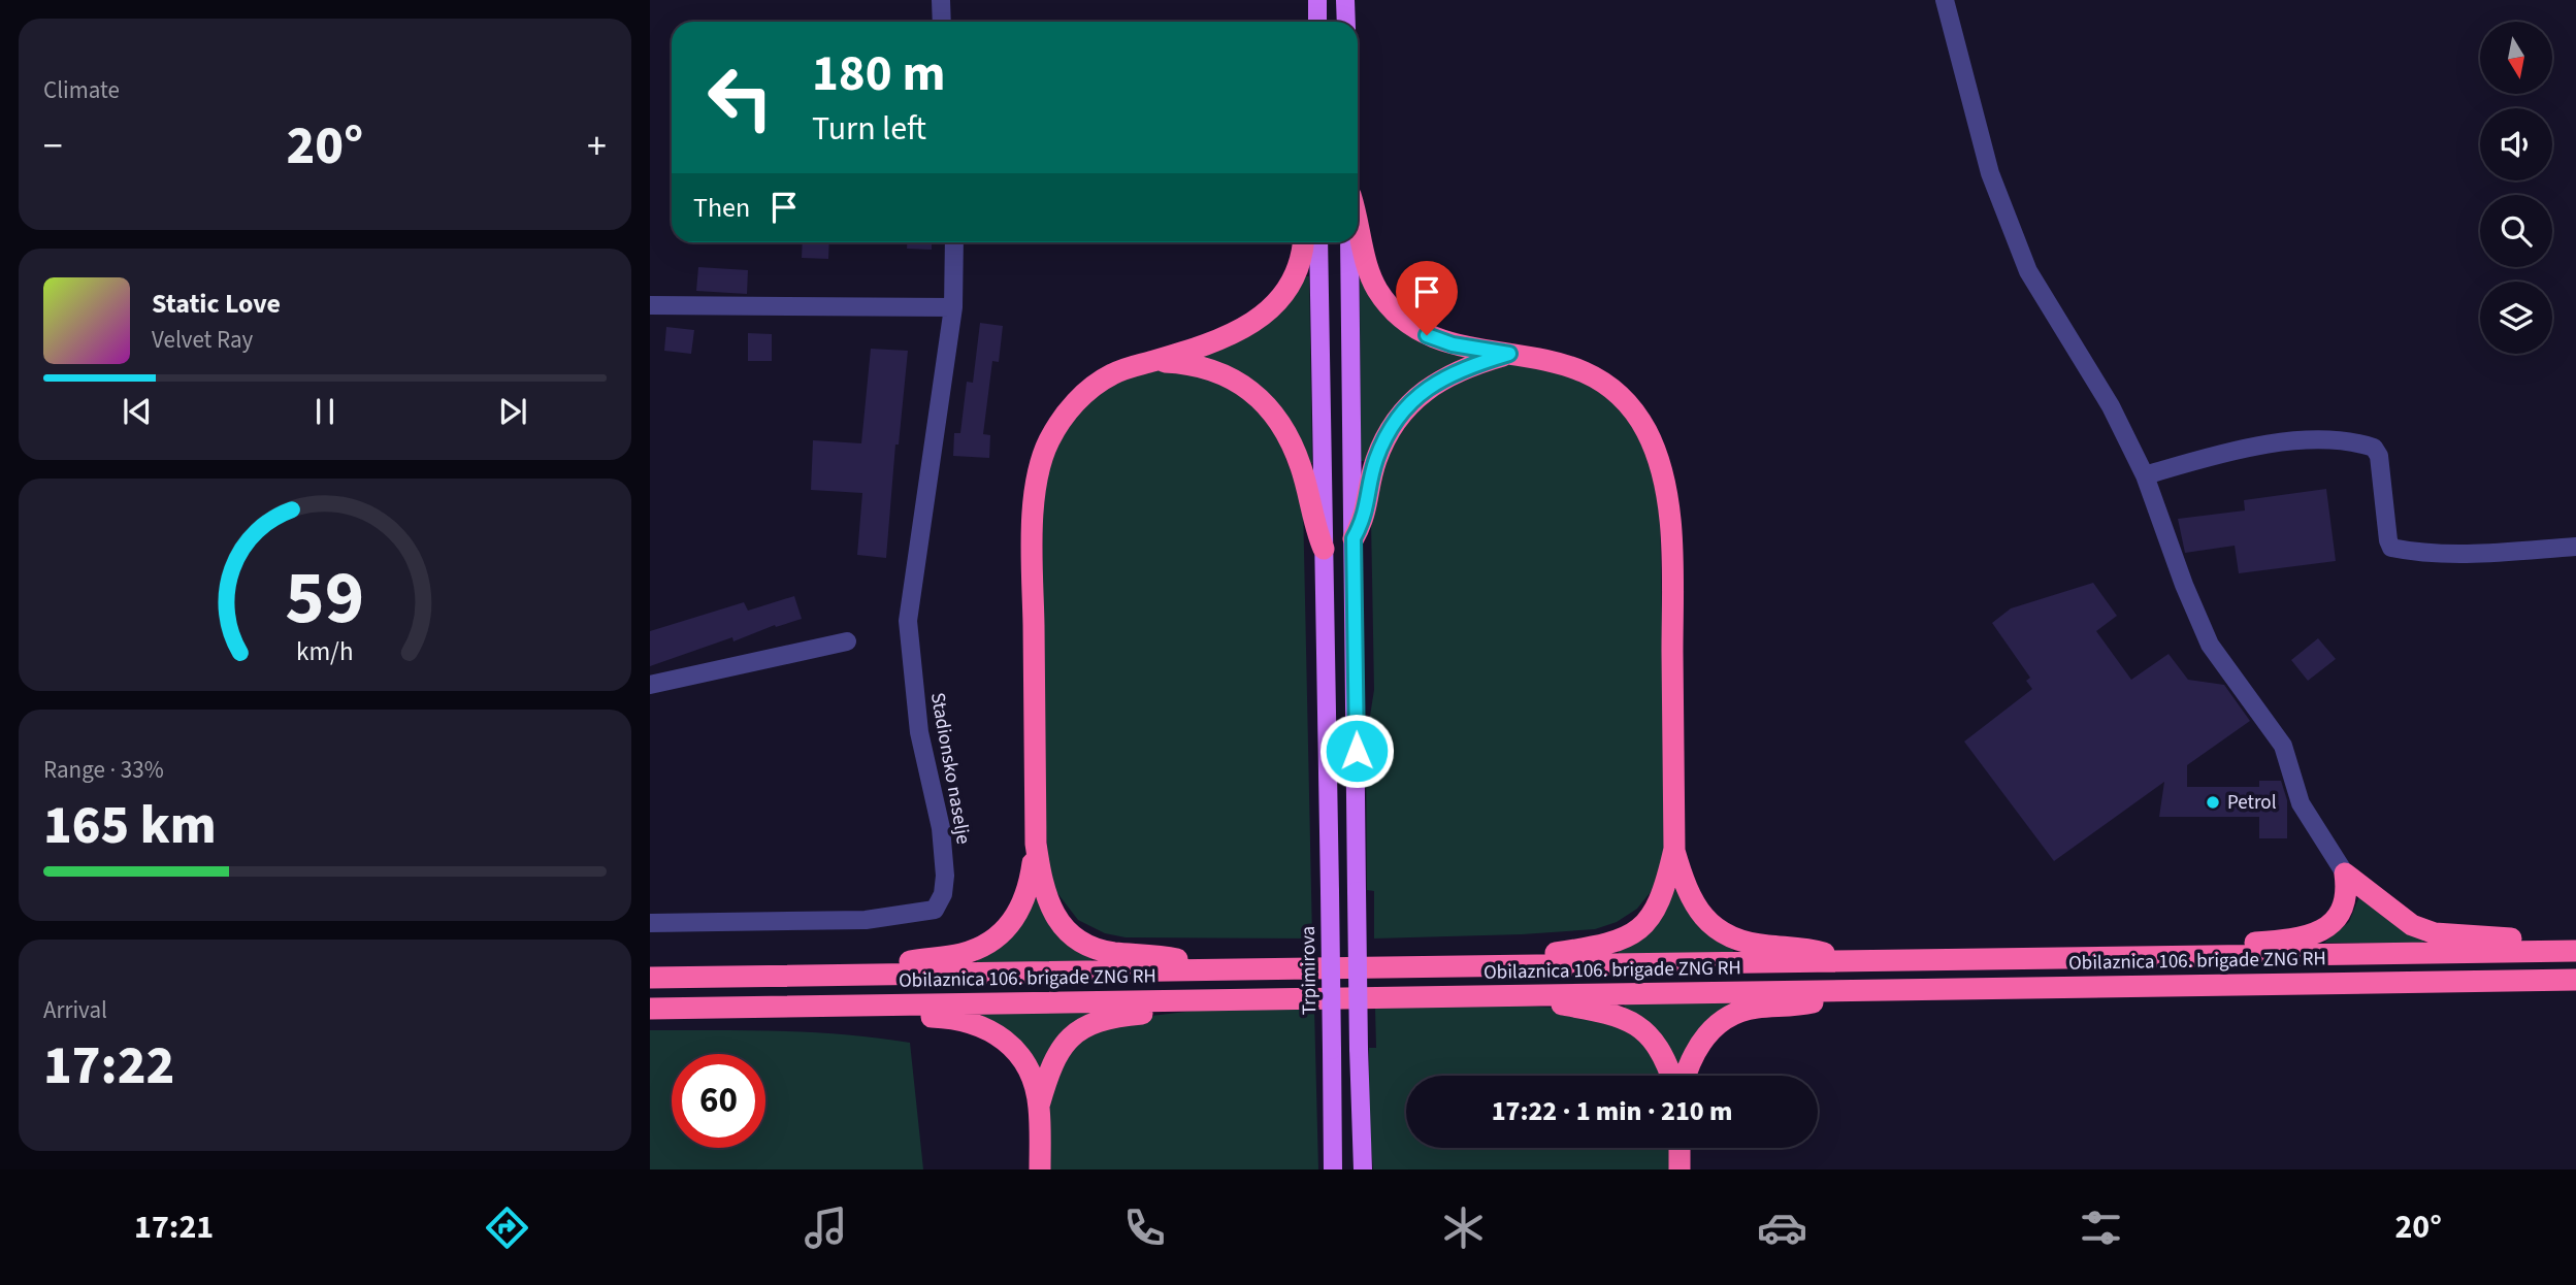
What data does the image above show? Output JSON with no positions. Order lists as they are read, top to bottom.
{
  "streets": {
    "highway": ["Obilaznica 106. brigade ZNG RH"],
    "main road": ["Trpimirova"],
    "street": ["Stadionsko naselje"]
  },
  "places": ["Petrol"],
  "north": "bottom",
  "page": {
    "tile": [
      "Climate",
      ["Range · 33%", "165 km"],
      ["Arrival", "17:22"]
    ],
    "turn": ["180 m", "Turn left"],
    "heat": ["−", "20°", "+"],
    "then": "Then",
    "song": ["Static Love", "Velvet Ray"],
    "limit": "60",
    "trip": "17:22 · 1 min · 210 m",
    "tabs": ["17:21", "20°"],
    "gauge": ["59", "km/h"]
  }
}
